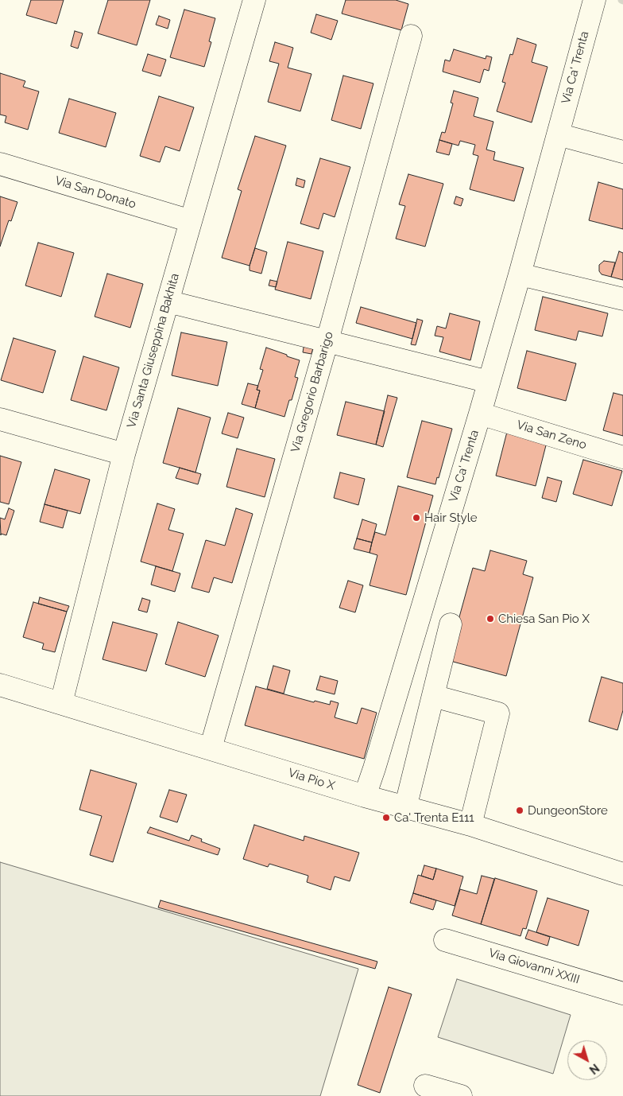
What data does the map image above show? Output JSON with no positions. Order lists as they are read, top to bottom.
{
  "streets": {
    "street": [
      "Via Ca' Trenta",
      "Via San Donato",
      "Via Santa Giuseppina Bakhita",
      "Via Gregorio Barbarigo",
      "Via San Zeno",
      "Via Pio X",
      "Via Giovanni XXIII"
    ]
  },
  "crossings": [
    ["Via Ca' Trenta", "Via San Zeno"],
    ["Via Ca' Trenta", "Via Pio X"],
    ["Via San Donato", "Via Santa Giuseppina Bakhita"],
    ["Via Santa Giuseppina Bakhita", "Via Pio X"],
    ["Via Gregorio Barbarigo", "Via Pio X"]
  ],
  "places": [
    "Hair Style",
    "Chiesa San Pio X",
    "DungeonStore",
    "Ca' Trenta E111"
  ],
  "north": "bottom right"
}
